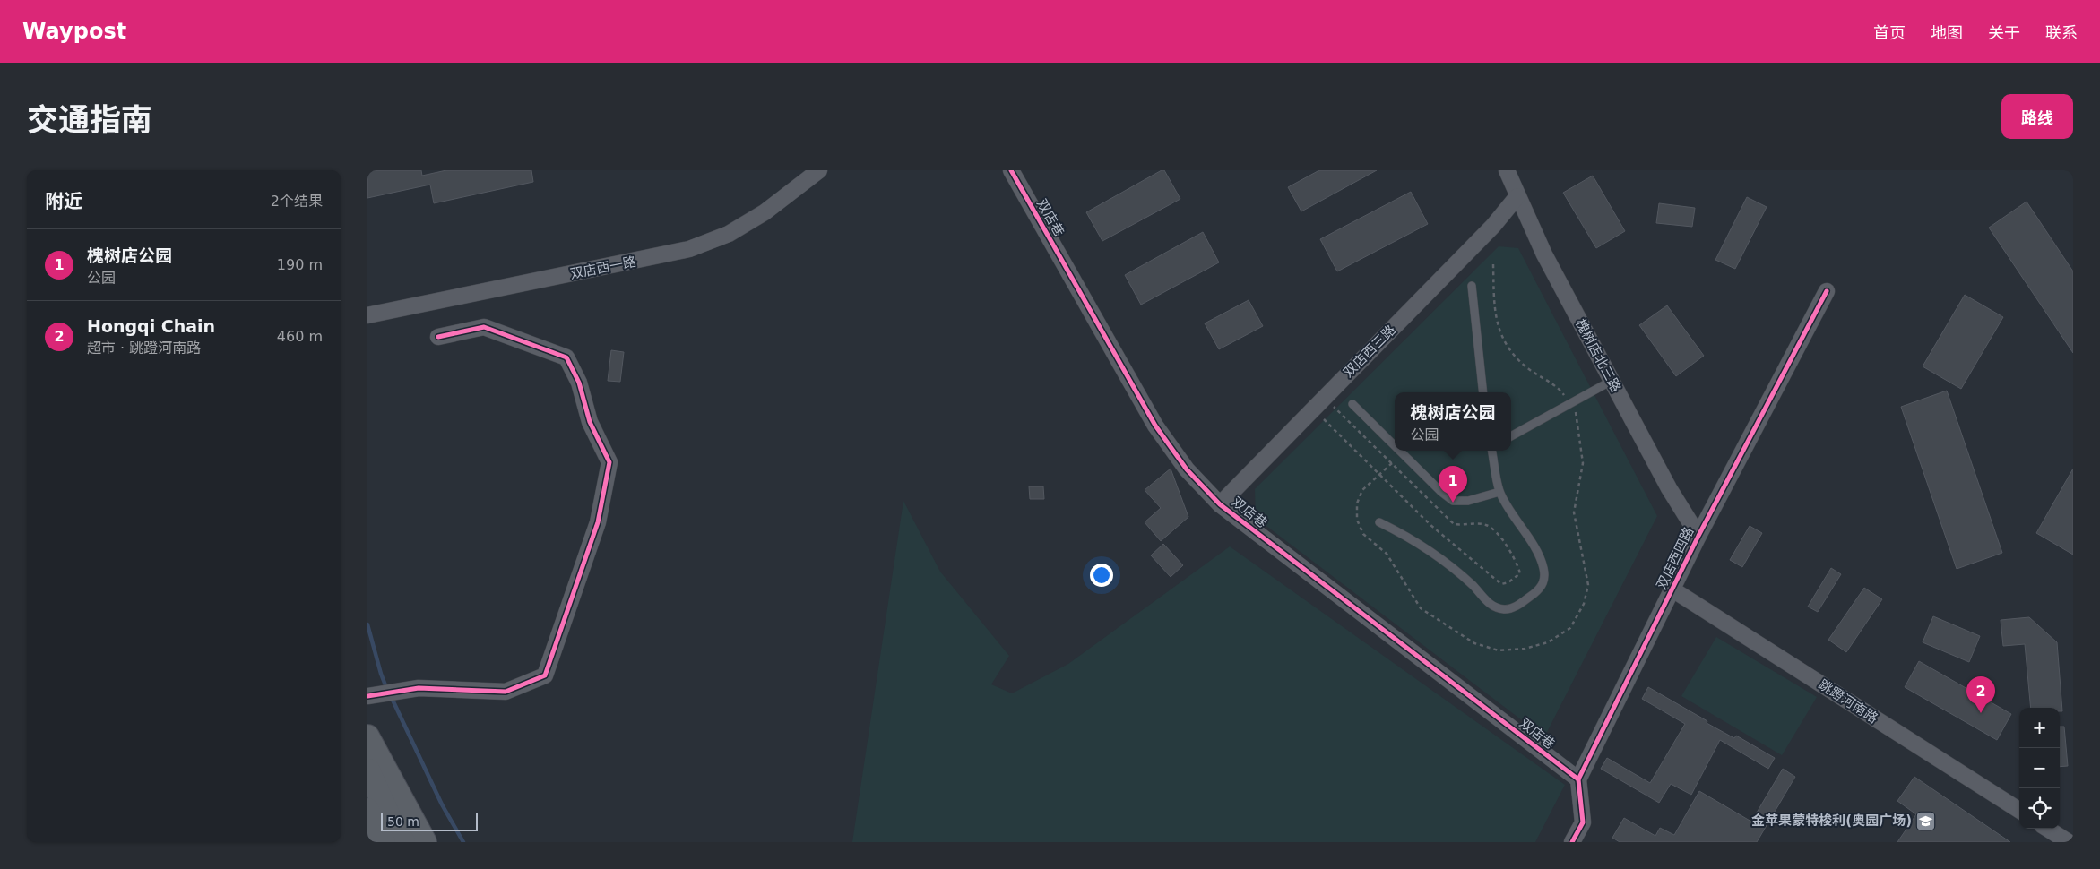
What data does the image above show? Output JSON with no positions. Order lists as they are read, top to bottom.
{
  "streets": {
    "street": [
      "双店巷",
      "双店西一路",
      "双店西三路",
      "槐树店北三路",
      "双店西四路",
      "跳蹬河南路"
    ]
  },
  "crossings": [
    ["双店巷", "双店西三路"],
    ["双店巷", "双店西四路"],
    ["双店西三路", "槐树店北三路"],
    ["槐树店北三路", "双店西四路"],
    ["双店西四路", "跳蹬河南路"]
  ],
  "places": {
    "school or university": ["金苹果蒙特梭利(奥园广场)"]
  },
  "scale_bar": "50 m",
  "page": {
    "header": "Waypost",
    "nav": [
      "首页",
      "地图",
      "关于",
      "联系"
    ],
    "title": "交通指南",
    "buttons": "路线",
    "heading": ["附近", "2个结果"],
    "list": [
      {
        "mark": "1",
        "name": "槐树店公园",
        "note": "公园",
        "value": "190 m"
      },
      {
        "mark": "2",
        "name": "Hongqi Chain",
        "note": "超市 · 跳蹬河南路",
        "value": "460 m"
      }
    ],
    "popup": ["槐树店公园", "公园"],
    "pins": ["1", "2"],
    "map_buttons": ["+", "−"],
    "scale": "50 m"
  }
}
